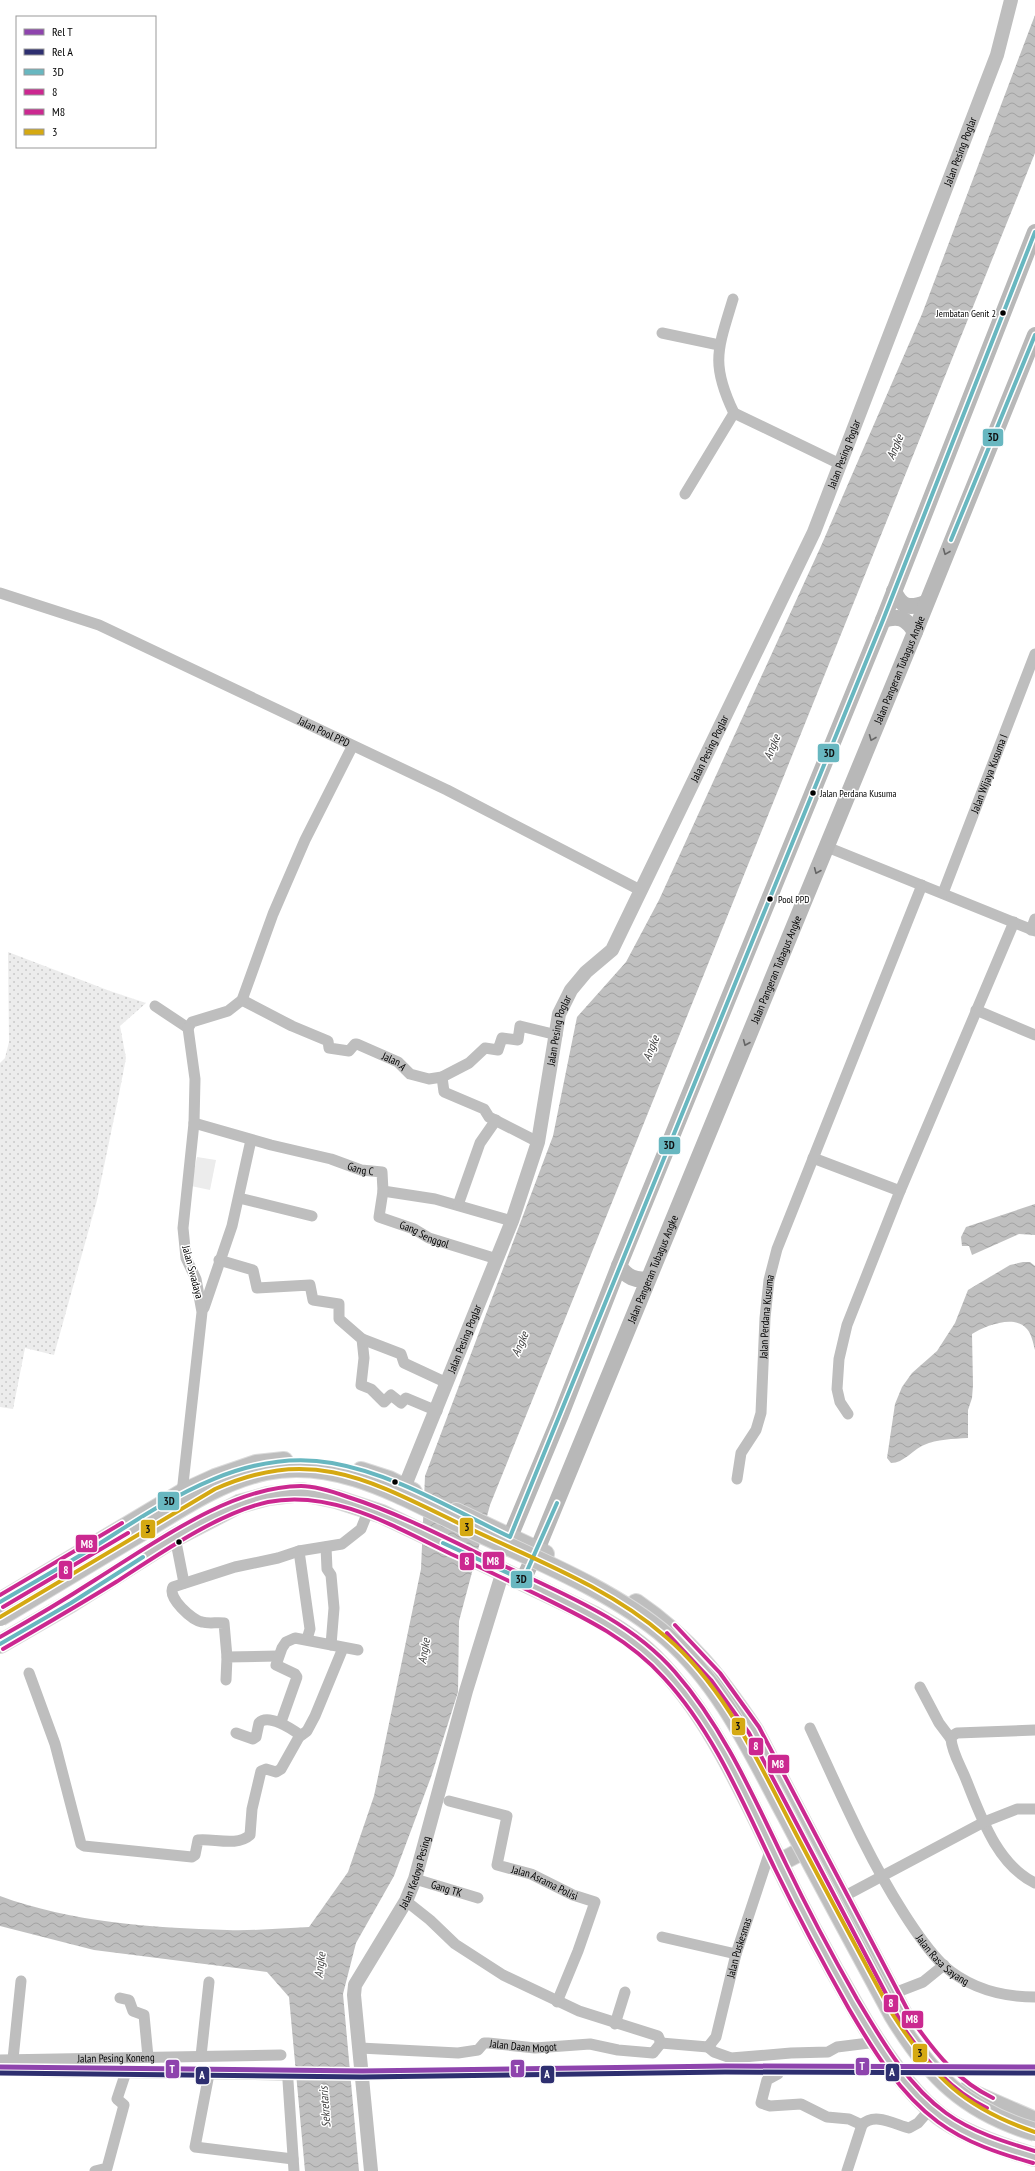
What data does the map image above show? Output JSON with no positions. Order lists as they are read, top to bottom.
{
  "streets": {
    "main road": ["Jalan Pangeran Tubagus Angke"],
    "street": [
      "Jalan Pesing Poglar",
      "Jalan Pool PPD",
      "Jalan Wijaya Kusuma I",
      "Jalan A",
      "Gang C",
      "Gang Senggol",
      "Jalan Swadaya",
      "Jalan Perdana Kusuma",
      "Jalan Kedoya Pesing",
      "Jalan Asrama Polisi",
      "Gang TK",
      "Jalan Puskesmas",
      "Jalan Rasa Sayang",
      "Jalan Daan Mogot",
      "Jalan Pesing Koneng"
    ]
  },
  "crossings": [
    ["Jalan Pesing Poglar", "Jalan Pool PPD"],
    ["Jalan Pesing Poglar", "Jalan A"],
    ["Jalan Pesing Poglar", "Gang C"],
    ["Jalan Pesing Poglar", "Gang Senggol"],
    ["Gang C", "Gang Senggol"],
    ["Gang C", "Jalan Swadaya"],
    ["Jalan Kedoya Pesing", "Gang TK"],
    ["Jalan Kedoya Pesing", "Jalan Daan Mogot"]
  ],
  "water": ["Angke", "Sekretaris"],
  "places": ["Jembatan Genit 2", "Jalan Perdana Kusuma", "Pool PPD"],
  "lines": [
    "transit line 3D",
    "transit line 3",
    "transit line M8",
    "transit line 8",
    "rail line T",
    "rail line A"
  ],
  "legend": [
    "Rel T",
    "Rel A",
    "3D",
    "8",
    "M8",
    "3"
  ]
}
